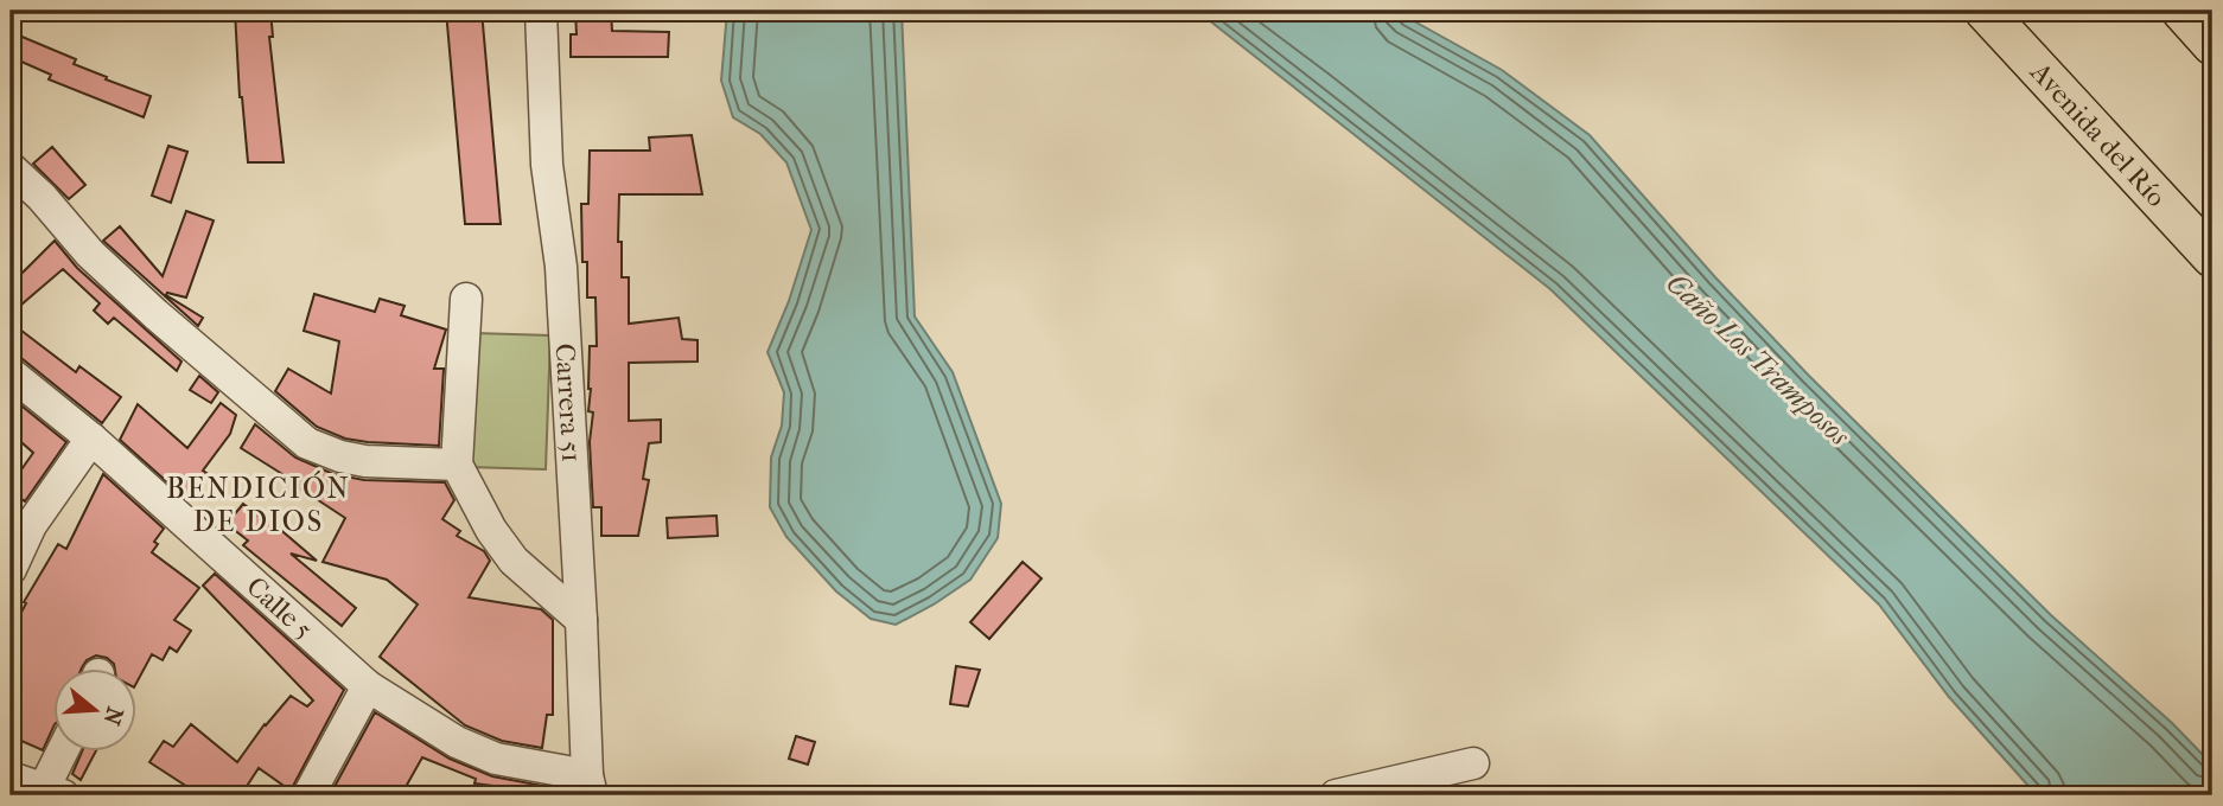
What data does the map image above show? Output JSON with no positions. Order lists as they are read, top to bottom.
{
  "streets": {
    "main road": ["Avenida del Río"],
    "street": ["Carrera 51", "Calle 5"]
  },
  "crossings": [
    ["Carrera 51", "Calle 5"]
  ],
  "districts": ["BENDICIÓN DE DIOS"],
  "water": ["Caño Los Tramposos"],
  "north": "right"
}
